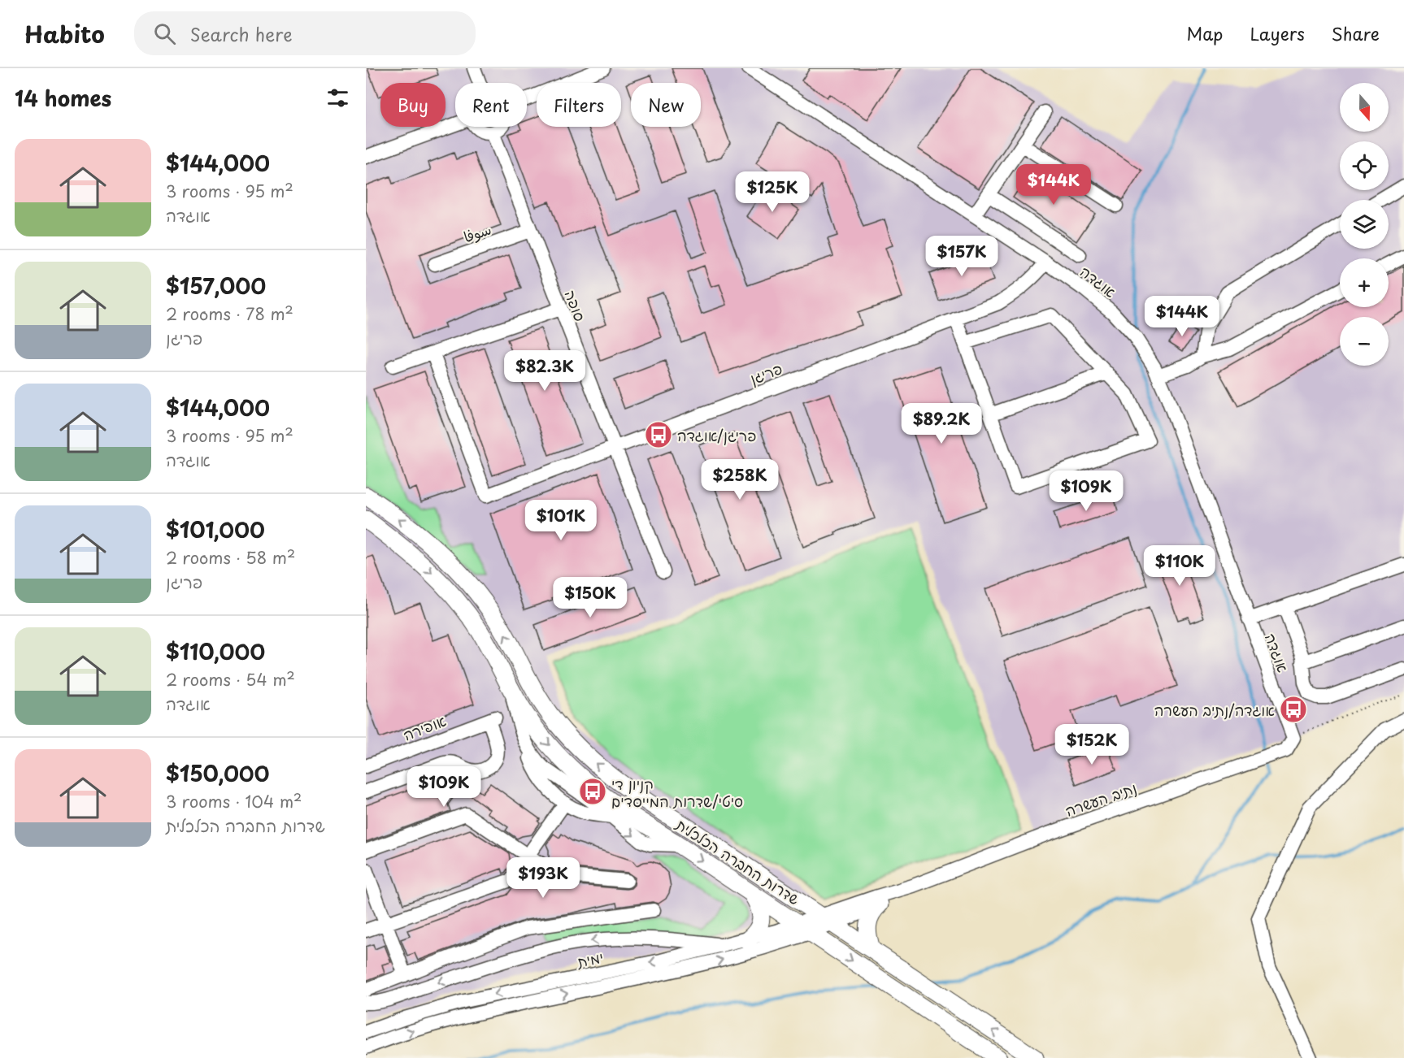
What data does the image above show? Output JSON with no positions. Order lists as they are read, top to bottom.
{
  "streets": {
    "main road": ["שדרות החברה הכלכלית"],
    "street": [
      "سوفا",
      "אוגדה",
      "סופה",
      "פריגן",
      "אופירה",
      "נתיב העשרה",
      "ימית"
    ]
  },
  "crossings": [
    ["سوفا", "סופה"],
    ["אוגדה", "פריגן"],
    ["אוגדה", "נתיב העשרה"],
    ["סופה", "פריגן"],
    ["נתיב העשרה", "שדרות החברה הכלכלית"],
    ["נתיב העשרה", "ימית"],
    ["שדרות החברה הכלכלית", "ימית"]
  ],
  "places": {
    "bus stop": ["פריגן/אוגדה", "אוגדה/נתיב העשרה", "קניון די סיטי/שדרות המייסדים"]
  },
  "north": "bottom",
  "page": {
    "header": "Habito",
    "search": "Search here",
    "nav": ["Map", "Layers", "Share"],
    "heading": "14 homes",
    "map_buttons": ["+", "−"],
    "chip": [
      "Buy",
      "Rent",
      "Filters",
      "New"
    ],
    "list": [
      {
        "name": "$144,000",
        "note": "3 rooms · 95 m² · אוגדה"
      },
      {
        "name": "$157,000",
        "note": "2 rooms · 78 m² · פריגן"
      },
      {
        "name": "$144,000",
        "note": "3 rooms · 95 m² · אוגדה"
      },
      {
        "name": "$101,000",
        "note": "2 rooms · 58 m² · פריגן"
      },
      {
        "name": "$110,000",
        "note": "2 rooms · 54 m² · אוגדה"
      },
      {
        "name": "$150,000",
        "note": "3 rooms · 104 m² · שדרות החברה הכלכלית"
      }
    ],
    "price": [
      "$144K",
      "$125K",
      "$157K",
      "$144K",
      "$82.3K",
      "$89.2K",
      "$258K",
      "$109K",
      "$101K",
      "$110K",
      "$150K",
      "$152K",
      "$109K",
      "$193K"
    ]
  }
}
